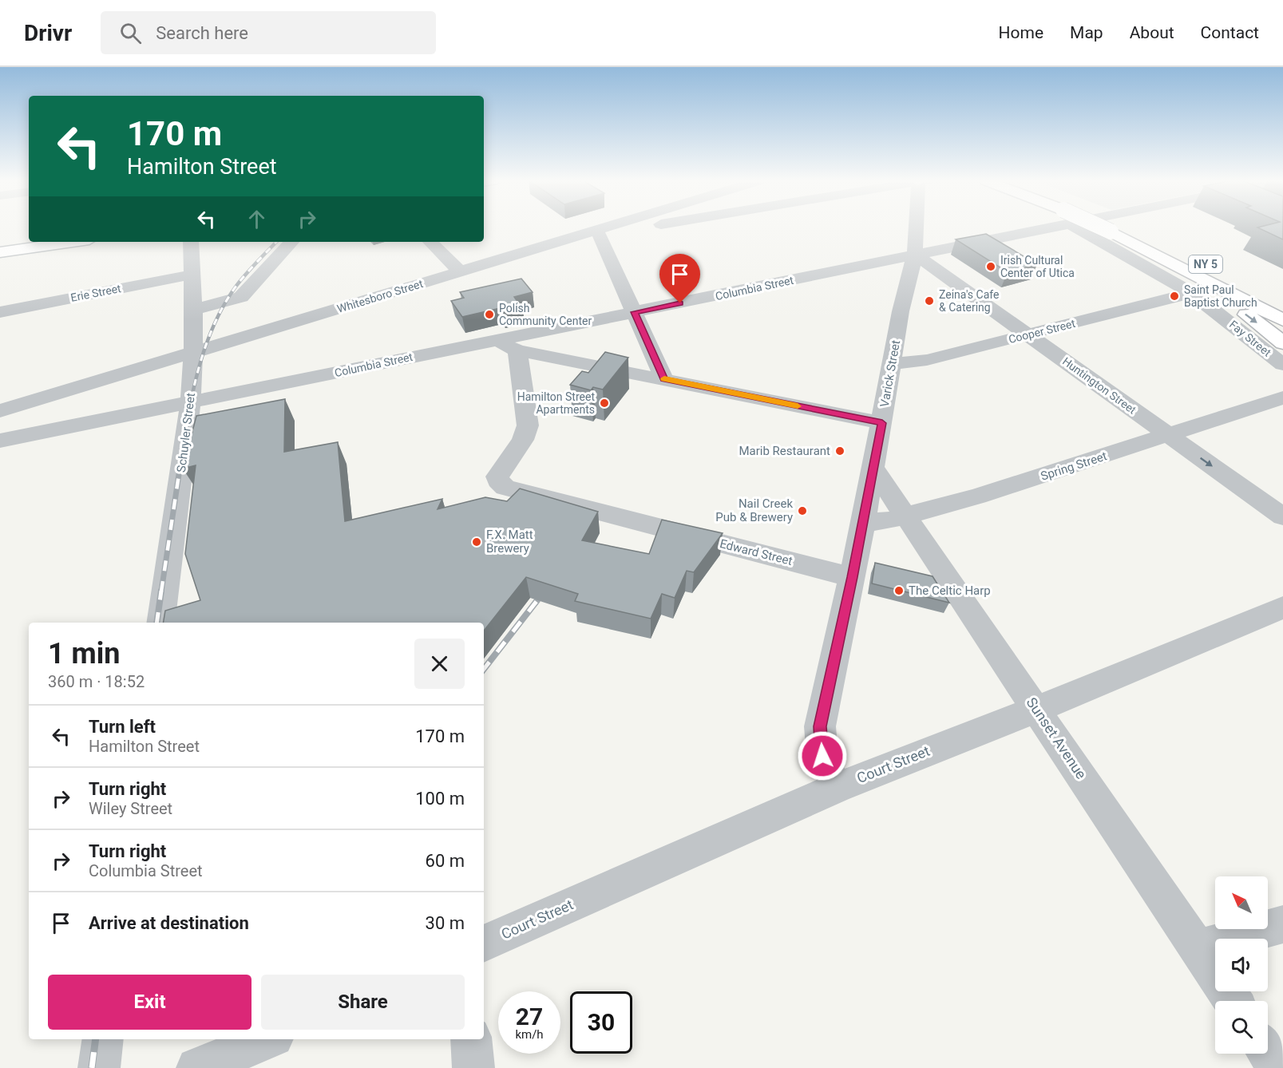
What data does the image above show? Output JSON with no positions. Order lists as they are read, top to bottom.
{
  "streets": {
    "main road": ["NY 5"],
    "street": [
      "Columbia Street",
      "Erie Street",
      "Whitesboro Street",
      "Cooper Street",
      "Fay Street",
      "Varick Street",
      "Huntington Street",
      "Schuyler Street",
      "Spring Street",
      "Edward Street",
      "Sunset Avenue",
      "Court Street"
    ]
  },
  "crossings": [
    ["Columbia Street", "Varick Street"],
    ["Columbia Street", "Huntington Street"],
    ["Columbia Street", "Schuyler Street"],
    ["Erie Street", "Schuyler Street"],
    ["Whitesboro Street", "Schuyler Street"],
    ["Cooper Street", "Fay Street"],
    ["Cooper Street", "Varick Street"],
    ["Cooper Street", "Huntington Street"],
    ["Varick Street", "Huntington Street"],
    ["Varick Street", "Spring Street"],
    ["Varick Street", "Edward Street"],
    ["Varick Street", "Sunset Avenue"],
    ["Varick Street", "Court Street"],
    ["Huntington Street", "Spring Street"],
    ["Spring Street", "Sunset Avenue"],
    ["Sunset Avenue", "Court Street"]
  ],
  "places": [
    "Irish Cultural Center of Utica",
    "Saint Paul Baptist Church",
    "Zeina's Cafe & Catering",
    "Polish Community Center",
    "Hamilton Street Apartments",
    "Marib Restaurant",
    "Nail Creek Pub & Brewery",
    "F.X. Matt Brewery",
    "The Celtic Harp"
  ],
  "north": "top left",
  "page": {
    "header": "Drivr",
    "search": "Search here",
    "nav": [
      "Home",
      "Map",
      "About",
      "Contact"
    ],
    "turn": ["170 m", "Hamilton Street"],
    "heading": ["1 min", "360 m · 18:52"],
    "list": [
      {
        "name": "Turn left",
        "note": "Hamilton Street",
        "value": "170 m"
      },
      {
        "name": "Turn right",
        "note": "Wiley Street",
        "value": "100 m"
      },
      {
        "name": "Turn right",
        "note": "Columbia Street",
        "value": "60 m"
      },
      {
        "name": "Arrive at destination",
        "value": "30 m"
      }
    ],
    "buttons": ["Exit", "Share"],
    "speed": "27 km/h",
    "limit": "30"
  }
}
